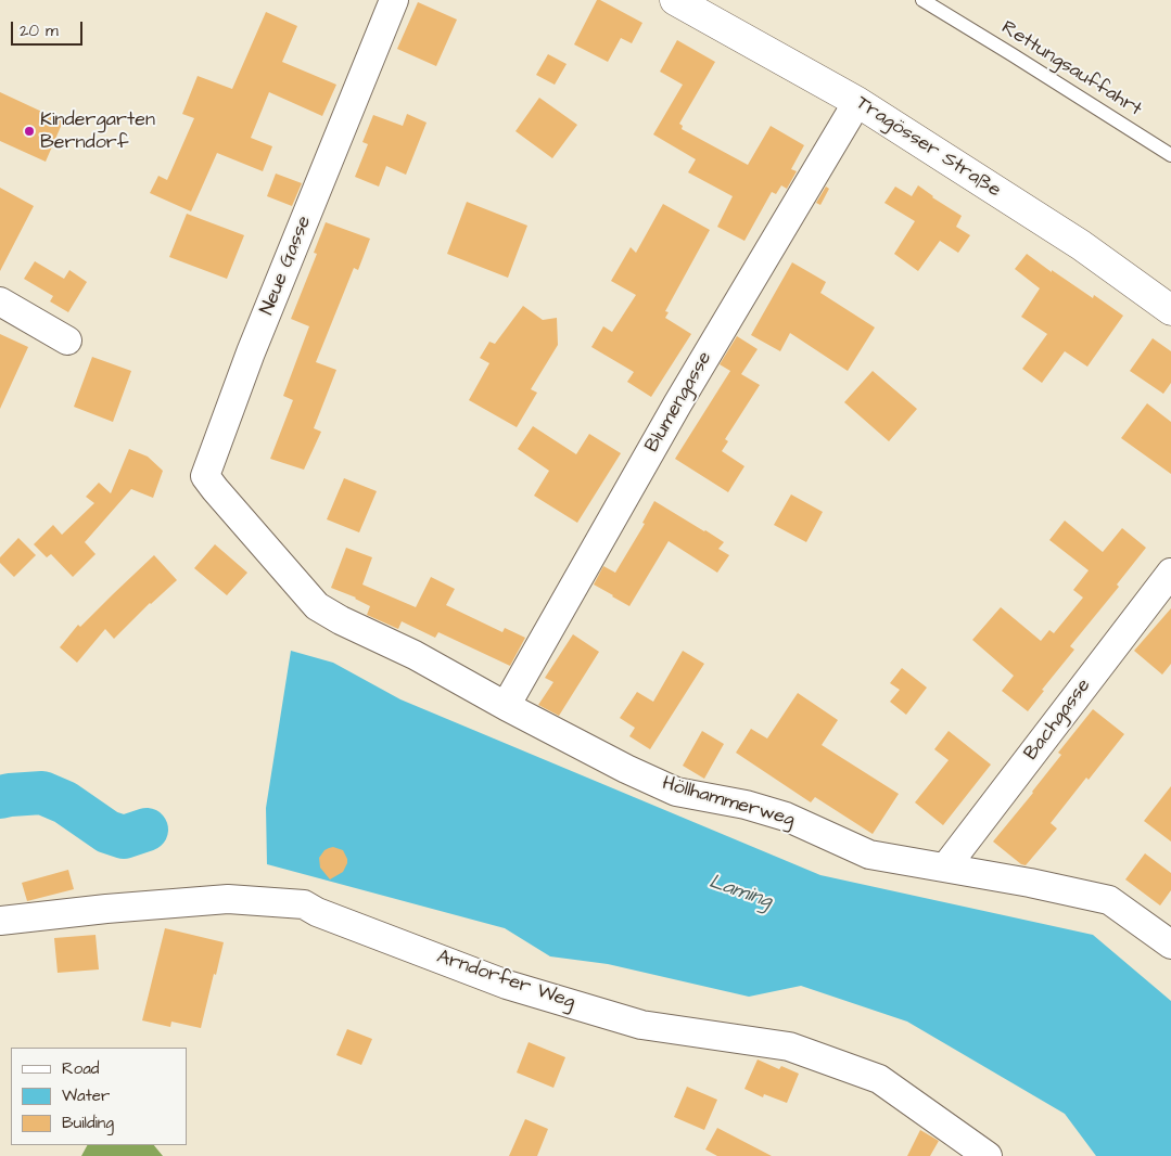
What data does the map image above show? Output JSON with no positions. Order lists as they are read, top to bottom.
{
  "streets": {
    "main road": ["Tragösser Straße"],
    "street": [
      "Neue Gasse",
      "Blumengasse",
      "Bachgasse",
      "Höllhammerweg",
      "Arndorfer Weg"
    ],
    "lane": ["Rettungsauffahrt"]
  },
  "crossings": [
    ["Tragösser Straße", "Blumengasse"],
    ["Neue Gasse", "Höllhammerweg"],
    ["Blumengasse", "Höllhammerweg"],
    ["Bachgasse", "Höllhammerweg"]
  ],
  "water": ["Laming"],
  "places": ["Kindergarten Berndorf"],
  "legend": ["Road", "Water", "Building"],
  "scale_bar": "20 m"
}
